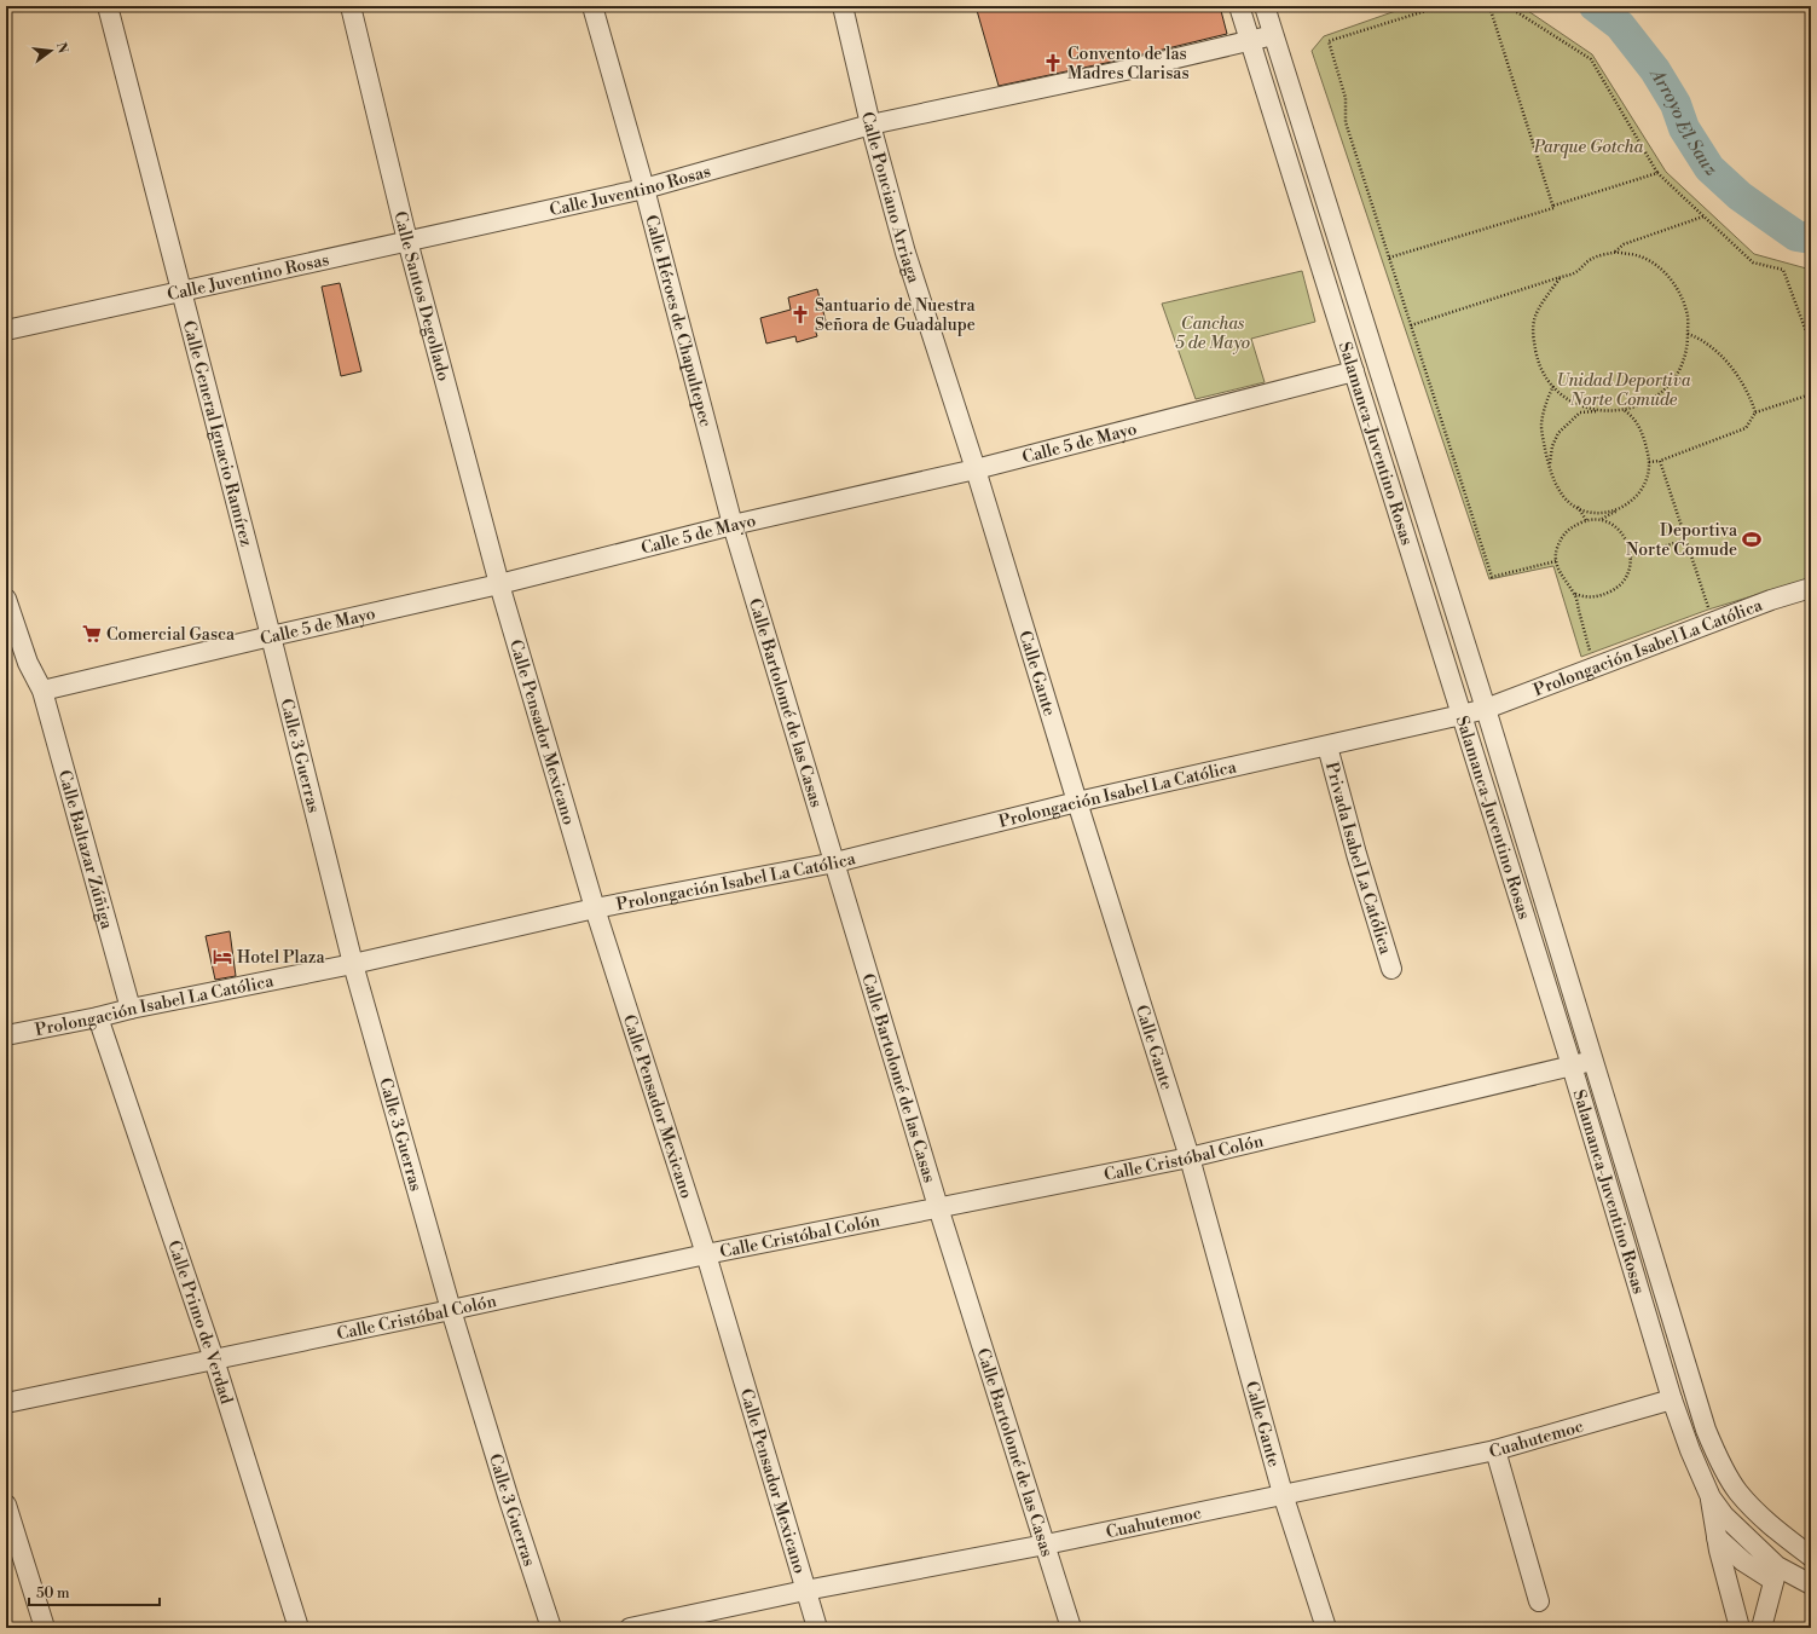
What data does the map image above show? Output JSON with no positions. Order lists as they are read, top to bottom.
{
  "streets": {
    "street": [
      "Calle Juventino Rosas",
      "Calle Ponciano Arriaga",
      "Calle Santos Degollado",
      "Calle Héroes de Chapultepec",
      "Calle General Ignacio Ramírez",
      "Calle 5 de Mayo",
      "Salamanca-Juventino Rosas",
      "Prolongación Isabel La Católica",
      "Calle Gante",
      "Calle Bartolomé de las Casas",
      "Calle Pensador Mexicano",
      "Calle 3 Guerras",
      "Calle Baltazar Zúñiga",
      "Privada Isabel La Católica",
      "Calle Cristóbal Colón",
      "Calle Primo de Verdad",
      "Cuahutemoc"
    ]
  },
  "crossings": [
    ["Calle Juventino Rosas", "Calle Ponciano Arriaga"],
    ["Calle Juventino Rosas", "Calle Santos Degollado"],
    ["Calle Juventino Rosas", "Calle Héroes de Chapultepec"],
    ["Calle Juventino Rosas", "Calle General Ignacio Ramírez"],
    ["Calle Juventino Rosas", "Salamanca-Juventino Rosas"],
    ["Calle Ponciano Arriaga", "Calle 5 de Mayo"],
    ["Calle Ponciano Arriaga", "Calle Gante"],
    ["Calle Santos Degollado", "Calle 5 de Mayo"],
    ["Calle Santos Degollado", "Calle Pensador Mexicano"],
    ["Calle Héroes de Chapultepec", "Calle 5 de Mayo"],
    ["Calle Héroes de Chapultepec", "Calle Bartolomé de las Casas"],
    ["Calle General Ignacio Ramírez", "Calle 5 de Mayo"],
    ["Calle General Ignacio Ramírez", "Calle 3 Guerras"],
    ["Calle 5 de Mayo", "Salamanca-Juventino Rosas"],
    ["Calle 5 de Mayo", "Calle Gante"],
    ["Calle 5 de Mayo", "Calle Bartolomé de las Casas"],
    ["Calle 5 de Mayo", "Calle Pensador Mexicano"],
    ["Calle 5 de Mayo", "Calle 3 Guerras"],
    ["Calle 5 de Mayo", "Calle Baltazar Zúñiga"],
    ["Salamanca-Juventino Rosas", "Prolongación Isabel La Católica"],
    ["Salamanca-Juventino Rosas", "Calle Cristóbal Colón"],
    ["Salamanca-Juventino Rosas", "Cuahutemoc"],
    ["Prolongación Isabel La Católica", "Calle Gante"],
    ["Prolongación Isabel La Católica", "Calle Bartolomé de las Casas"],
    ["Prolongación Isabel La Católica", "Calle Pensador Mexicano"],
    ["Prolongación Isabel La Católica", "Calle 3 Guerras"],
    ["Prolongación Isabel La Católica", "Calle Baltazar Zúñiga"],
    ["Prolongación Isabel La Católica", "Privada Isabel La Católica"],
    ["Prolongación Isabel La Católica", "Calle Primo de Verdad"],
    ["Calle Gante", "Calle Cristóbal Colón"],
    ["Calle Gante", "Cuahutemoc"],
    ["Calle Bartolomé de las Casas", "Calle Cristóbal Colón"],
    ["Calle Bartolomé de las Casas", "Cuahutemoc"],
    ["Calle Pensador Mexicano", "Calle Cristóbal Colón"],
    ["Calle Pensador Mexicano", "Cuahutemoc"],
    ["Calle 3 Guerras", "Calle Cristóbal Colón"],
    ["Calle Cristóbal Colón", "Calle Primo de Verdad"]
  ],
  "water": ["Arroyo El Sauz"],
  "parks": ["Parque Gotcha", "Canchas 5 de Mayo", "Unidad Deportiva Norte Comude"],
  "places": {
    "church": ["Convento de las Madres Clarisas", "Santuario de Nuestra Señora de Guadalupe"],
    "sports": ["Deportiva Norte Comude"],
    "supermarket": ["Comercial Gasca"],
    "hotel": ["Hotel Plaza"]
  },
  "scale_bar": "50 m",
  "north": "right"
}
